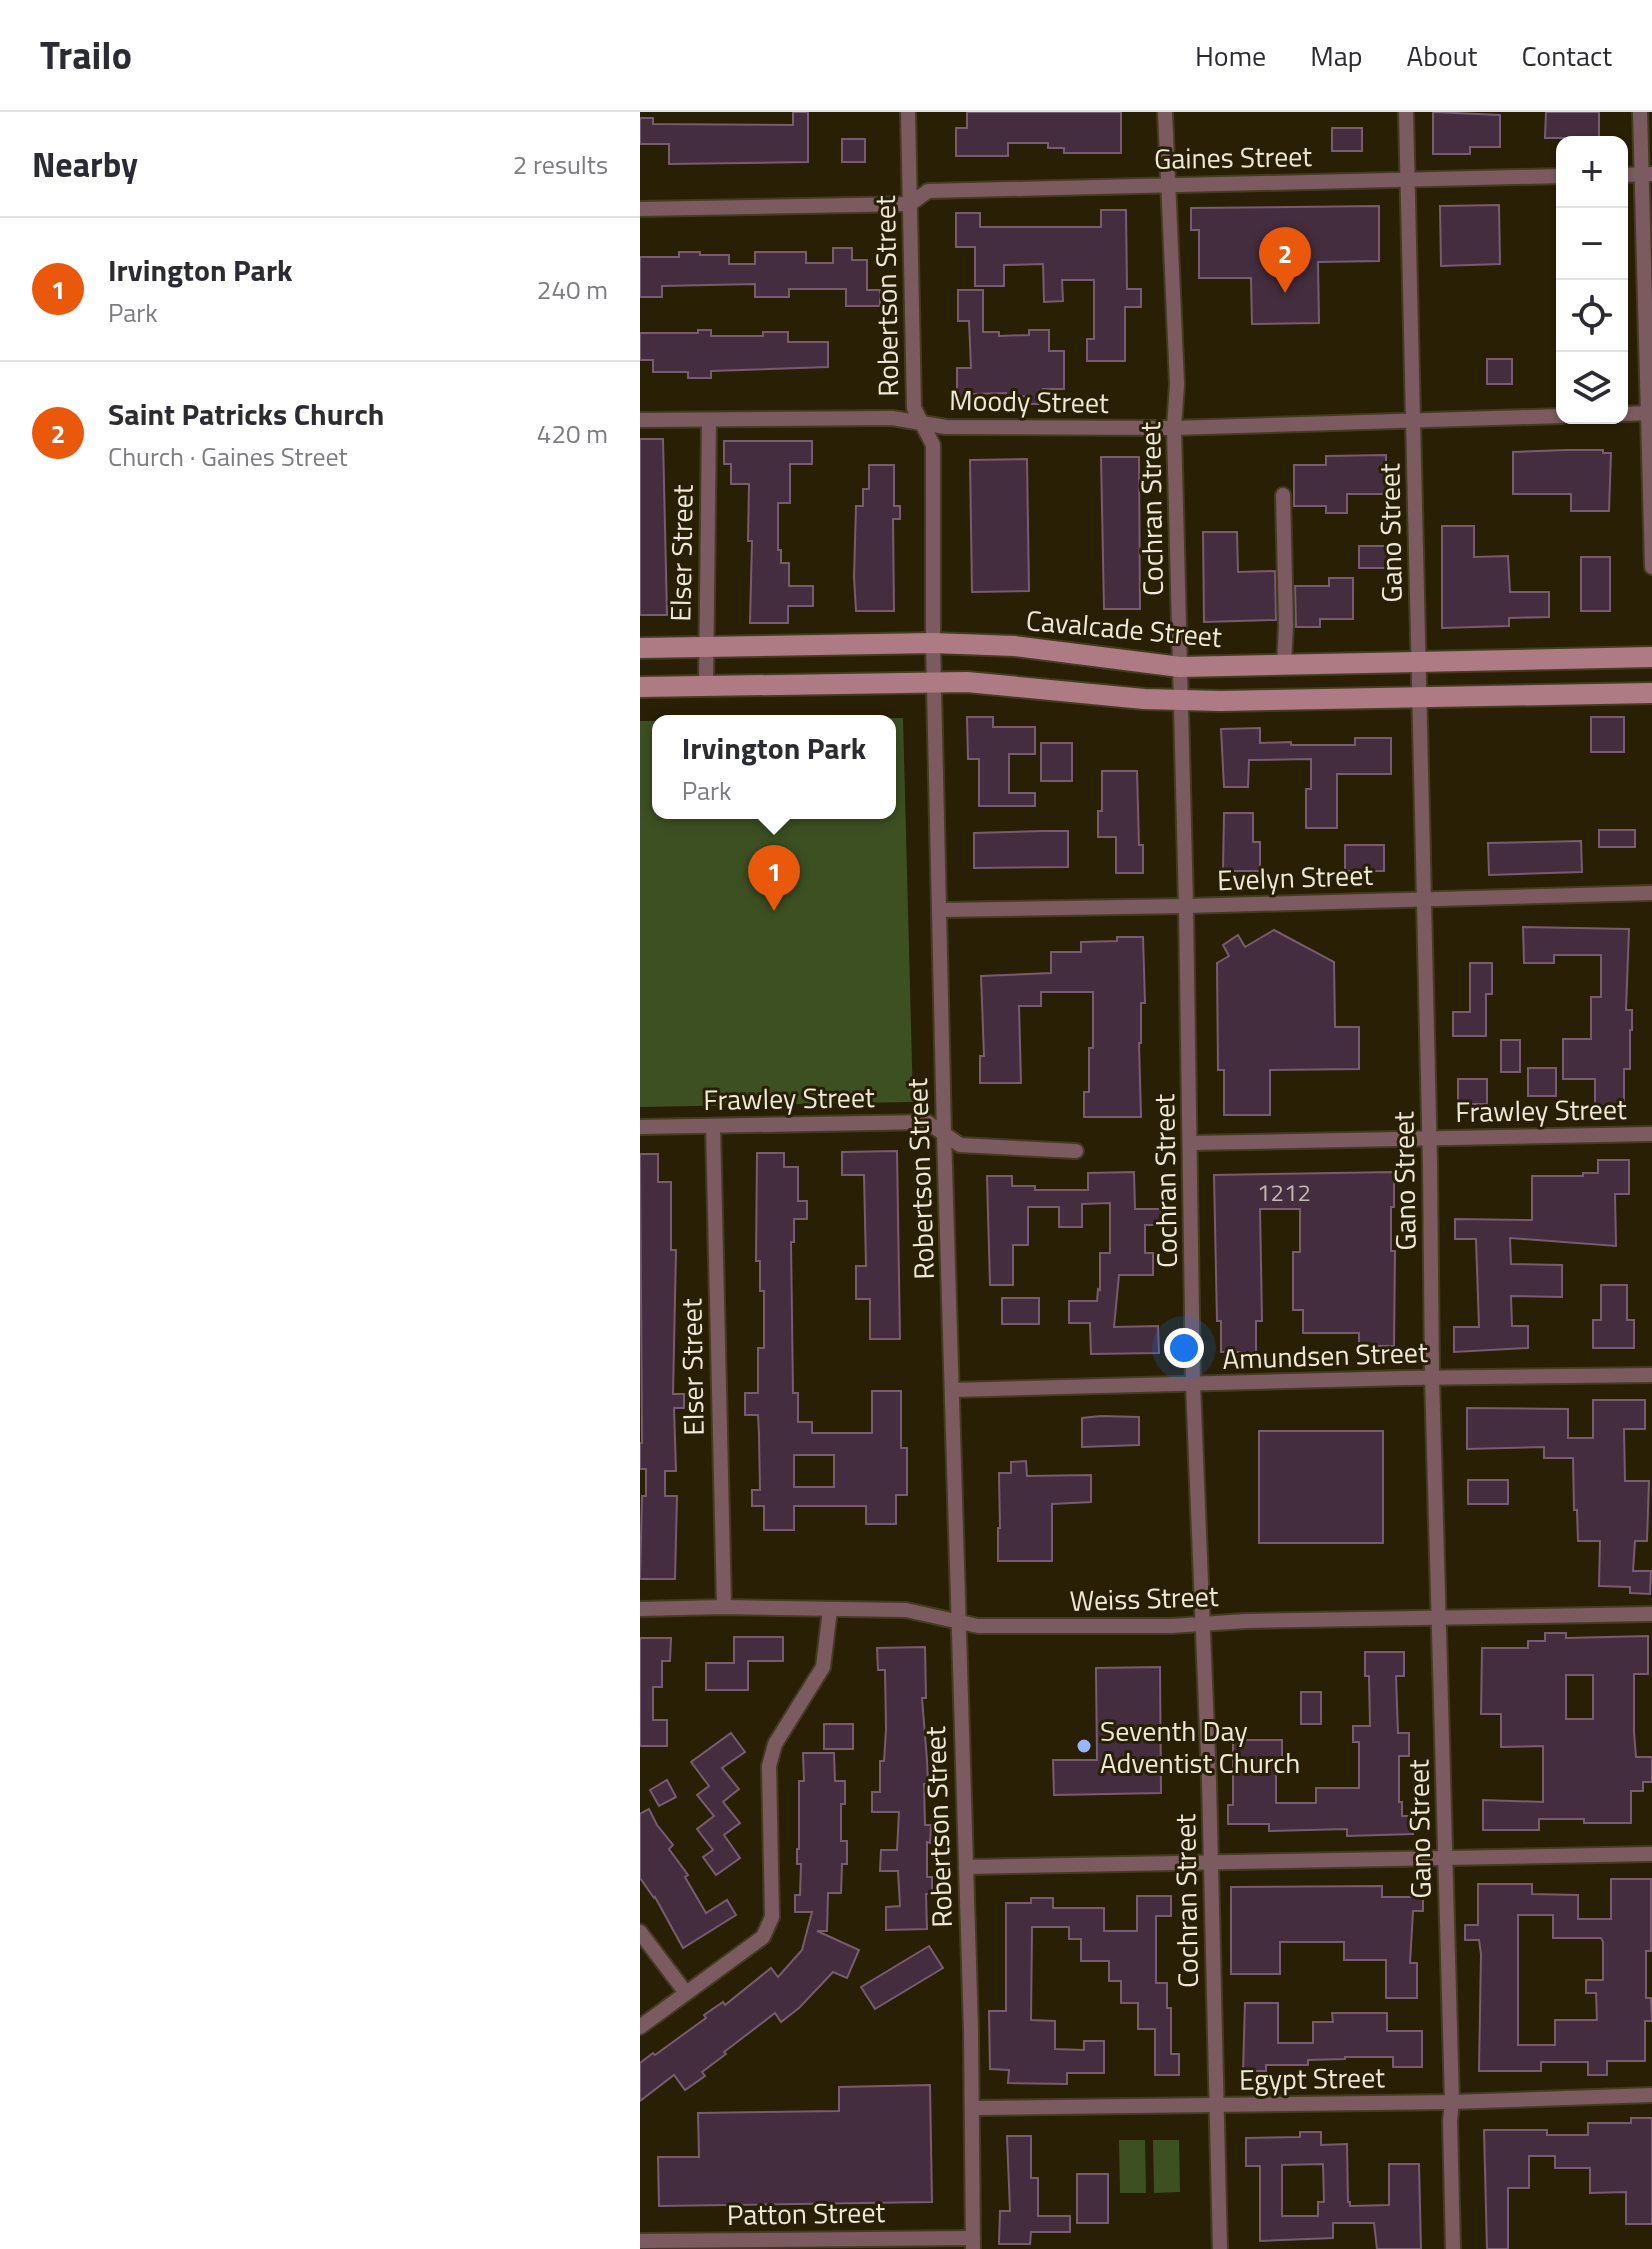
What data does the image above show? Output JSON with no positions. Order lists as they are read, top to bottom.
{
  "streets": {
    "main road": ["Cavalcade Street"],
    "street": [
      "Gaines Street",
      "Robertson Street",
      "Moody Street",
      "Cochran Street",
      "Gano Street",
      "Elser Street",
      "Evelyn Street",
      "Frawley Street",
      "Amundsen Street",
      "Weiss Street",
      "Egypt Street",
      "Patton Street"
    ]
  },
  "crossings": [
    ["Gaines Street", "Robertson Street"],
    ["Gaines Street", "Cochran Street"],
    ["Gaines Street", "Gano Street"],
    ["Robertson Street", "Moody Street"],
    ["Robertson Street", "Cavalcade Street"],
    ["Robertson Street", "Evelyn Street"],
    ["Robertson Street", "Frawley Street"],
    ["Robertson Street", "Amundsen Street"],
    ["Robertson Street", "Weiss Street"],
    ["Robertson Street", "Egypt Street"],
    ["Robertson Street", "Patton Street"],
    ["Moody Street", "Cochran Street"],
    ["Moody Street", "Gano Street"],
    ["Moody Street", "Elser Street"],
    ["Cochran Street", "Cavalcade Street"],
    ["Cochran Street", "Evelyn Street"],
    ["Cochran Street", "Frawley Street"],
    ["Cochran Street", "Amundsen Street"],
    ["Cochran Street", "Weiss Street"],
    ["Cochran Street", "Egypt Street"],
    ["Gano Street", "Cavalcade Street"],
    ["Gano Street", "Evelyn Street"],
    ["Gano Street", "Frawley Street"],
    ["Gano Street", "Amundsen Street"],
    ["Gano Street", "Weiss Street"],
    ["Gano Street", "Egypt Street"],
    ["Elser Street", "Cavalcade Street"],
    ["Elser Street", "Frawley Street"],
    ["Elser Street", "Weiss Street"]
  ],
  "places": ["Seventh Day Adventist Church"],
  "house_numbers": ["1212"],
  "page": {
    "header": "Trailo",
    "nav": [
      "Home",
      "Map",
      "About",
      "Contact"
    ],
    "heading": ["Nearby", "2 results"],
    "map_buttons": ["+", "−"],
    "list": [
      {
        "mark": "1",
        "name": "Irvington Park",
        "note": "Park",
        "value": "240 m"
      },
      {
        "mark": "2",
        "name": "Saint Patricks Church",
        "note": "Church · Gaines Street",
        "value": "420 m"
      }
    ],
    "pins": ["2", "1"],
    "popup": ["Irvington Park", "Park"]
  }
}
